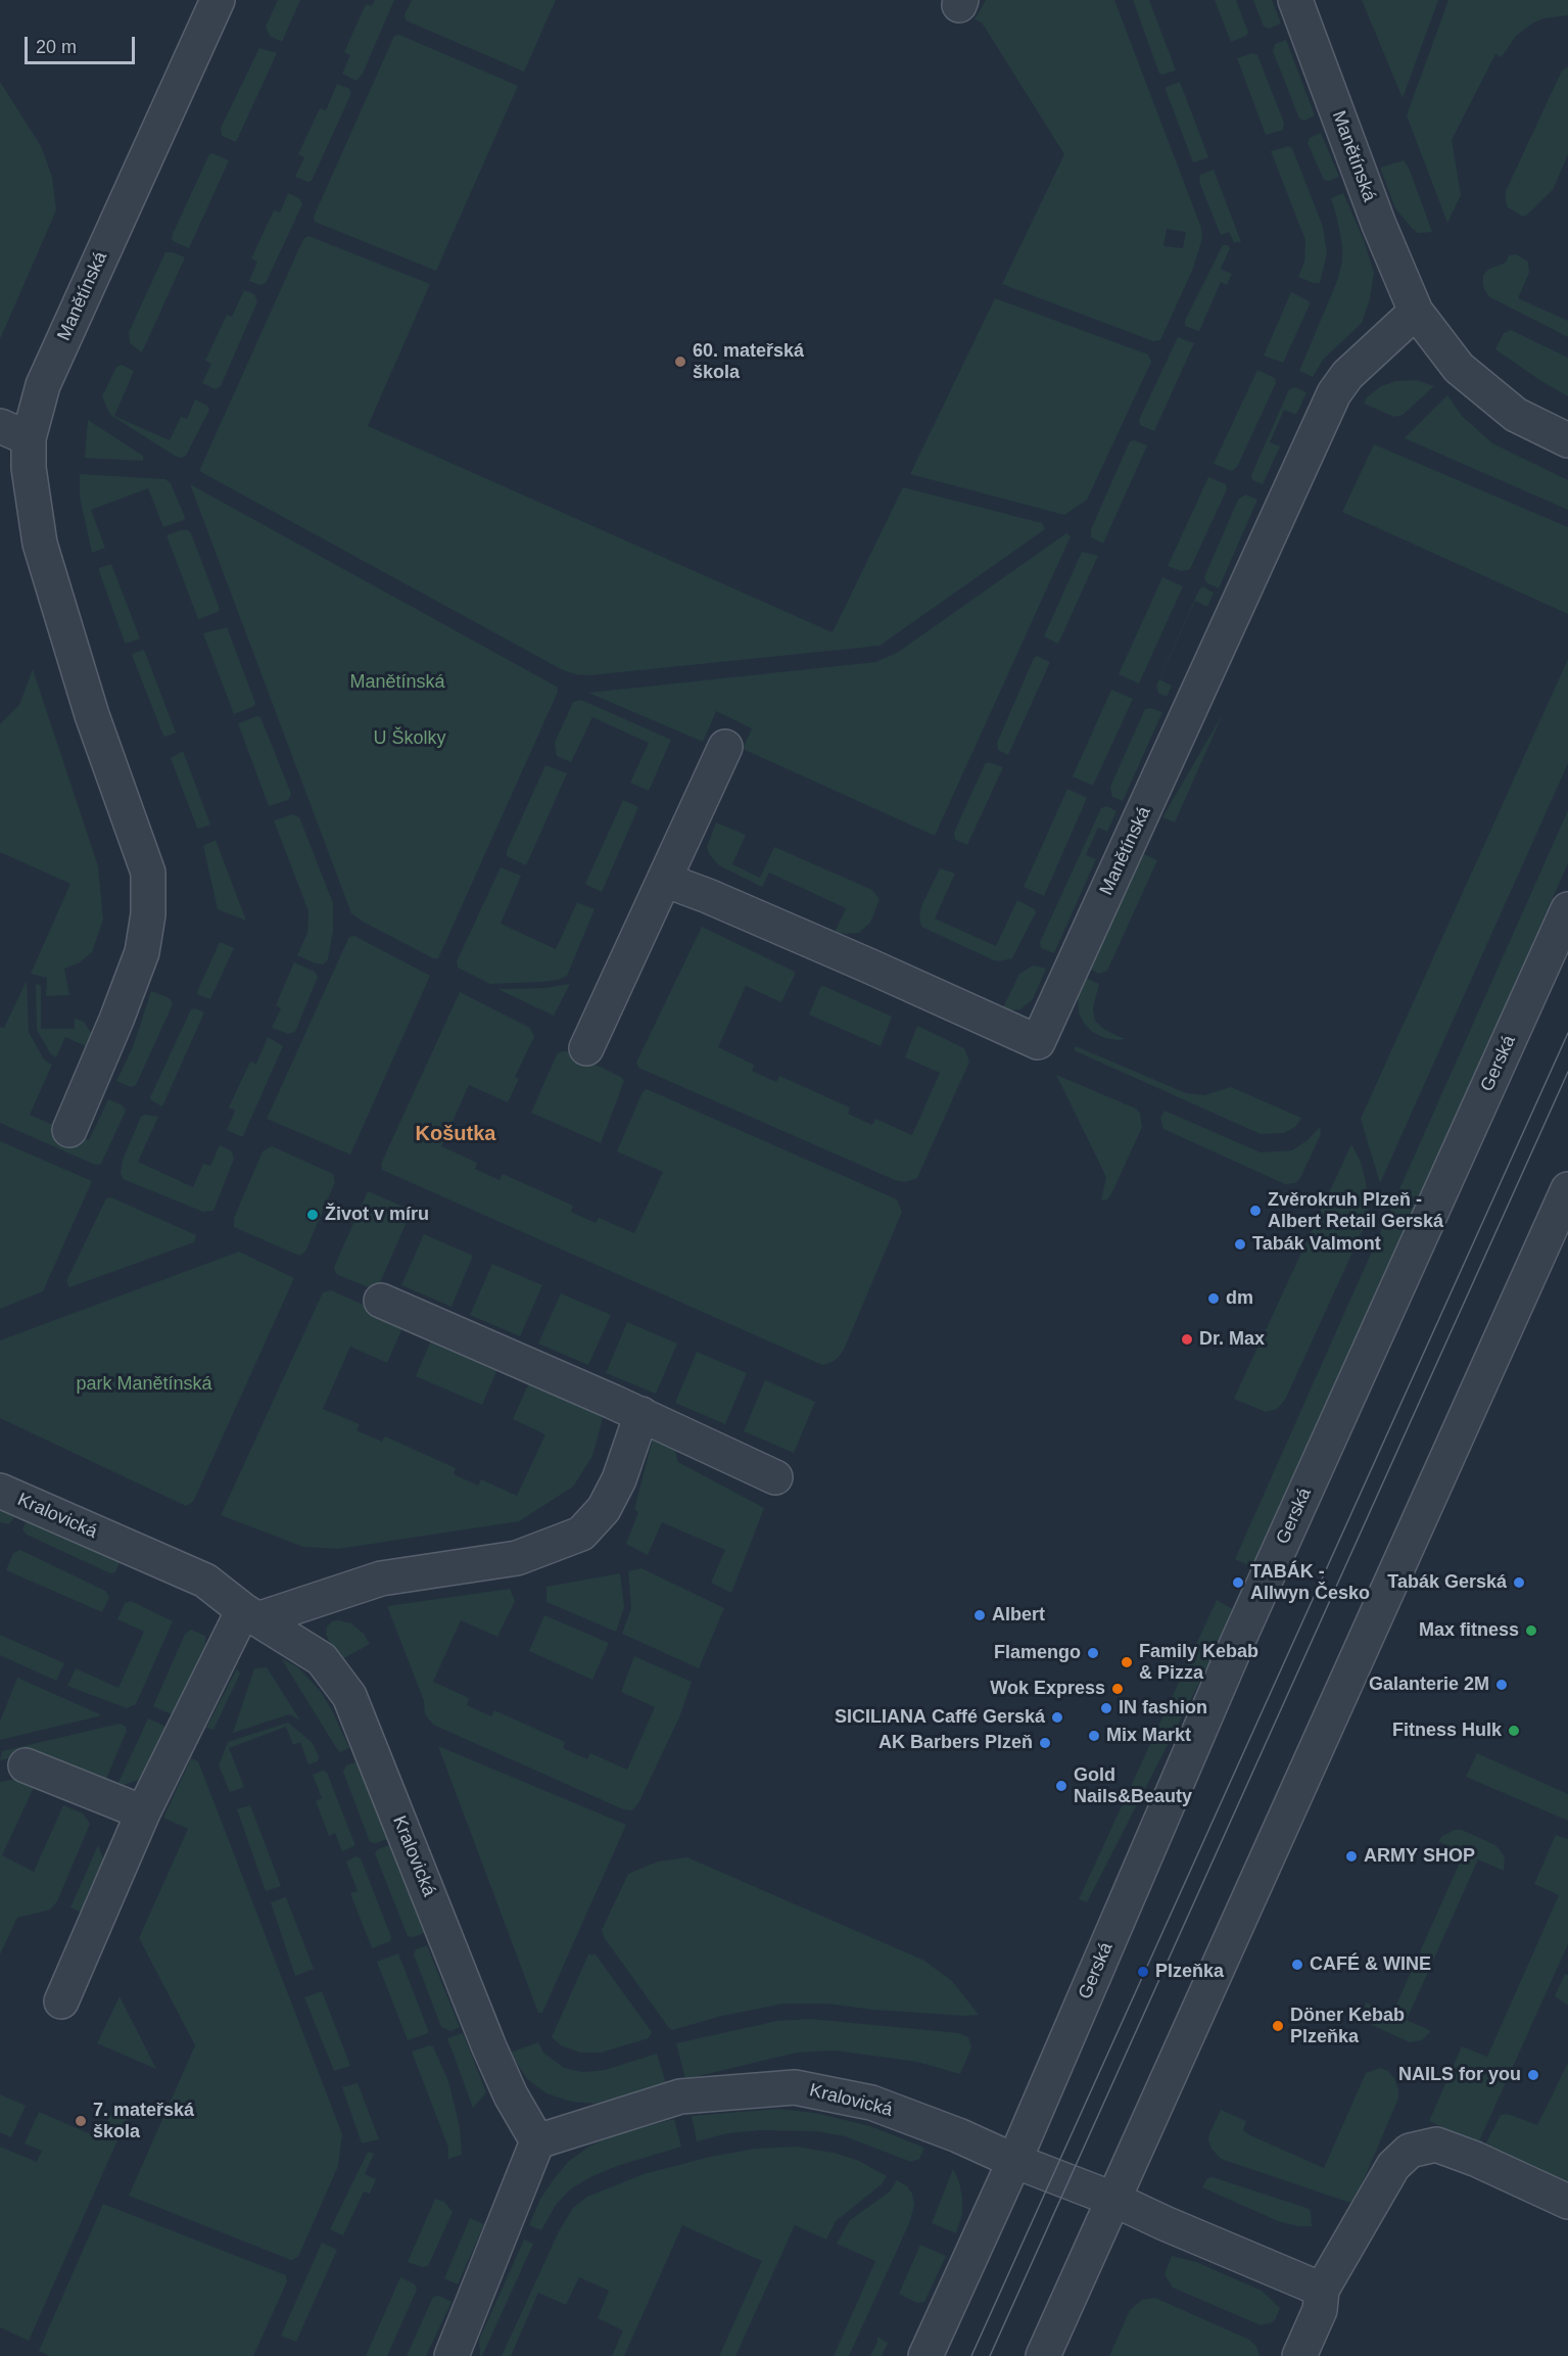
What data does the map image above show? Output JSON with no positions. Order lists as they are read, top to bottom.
{
  "streets": {
    "street": ["Manětínská", "Gerská", "Kralovická"]
  },
  "crossings": [
    ["Gerská", "Kralovická"]
  ],
  "districts": ["Košutka"],
  "parks": ["Manětínská", "U Školky", "park Manětínská"],
  "places": [
    "60. mateřská škola",
    "Zvěrokruh Plzeň - Albert Retail Gerská",
    "Život v míru",
    "Tabák Valmont",
    "dm",
    "Dr. Max",
    "TABÁK - Allwyn Česko",
    "Tabák Gerská",
    "Albert",
    "Max fitness",
    "Flamengo",
    "Family Kebab & Pizza",
    "Galanterie 2M",
    "Wok Express",
    "IN fashion",
    "SICILIANA Caffé Gerská",
    "Fitness Hulk",
    "Mix Markt",
    "AK Barbers Plzeň",
    "Gold Nails&Beauty",
    "ARMY SHOP",
    "CAFÉ & WINE",
    "Plzeňka",
    "Döner Kebab Plzeňka",
    "NAILS for you",
    "7. mateřská škola"
  ],
  "scale_bar": "20 m"
}
